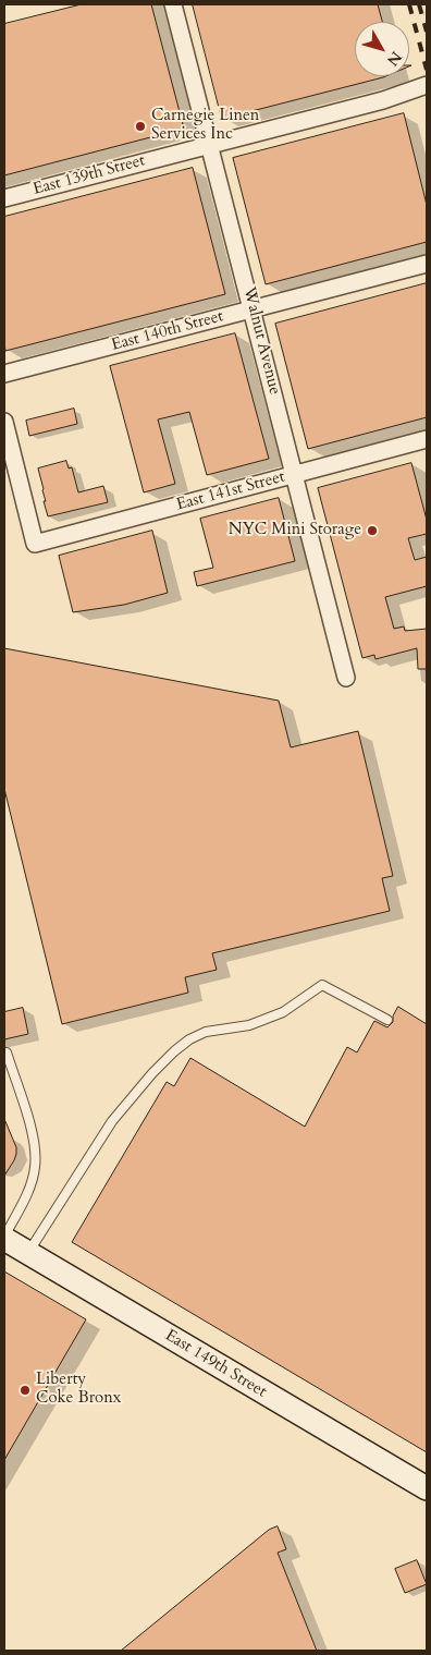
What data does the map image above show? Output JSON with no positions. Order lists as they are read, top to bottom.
{
  "streets": {
    "main road": ["East 149th Street"],
    "street": [
      "East 139th Street",
      "East 140th Street",
      "Walnut Avenue",
      "East 141st Street"
    ]
  },
  "crossings": [
    ["East 139th Street", "Walnut Avenue"],
    ["East 140th Street", "Walnut Avenue"],
    ["Walnut Avenue", "East 141st Street"]
  ],
  "places": ["Carnegie Linen Services Inc", "NYC Mini Storage", "Liberty Coke Bronx"],
  "north": "bottom right"
}
